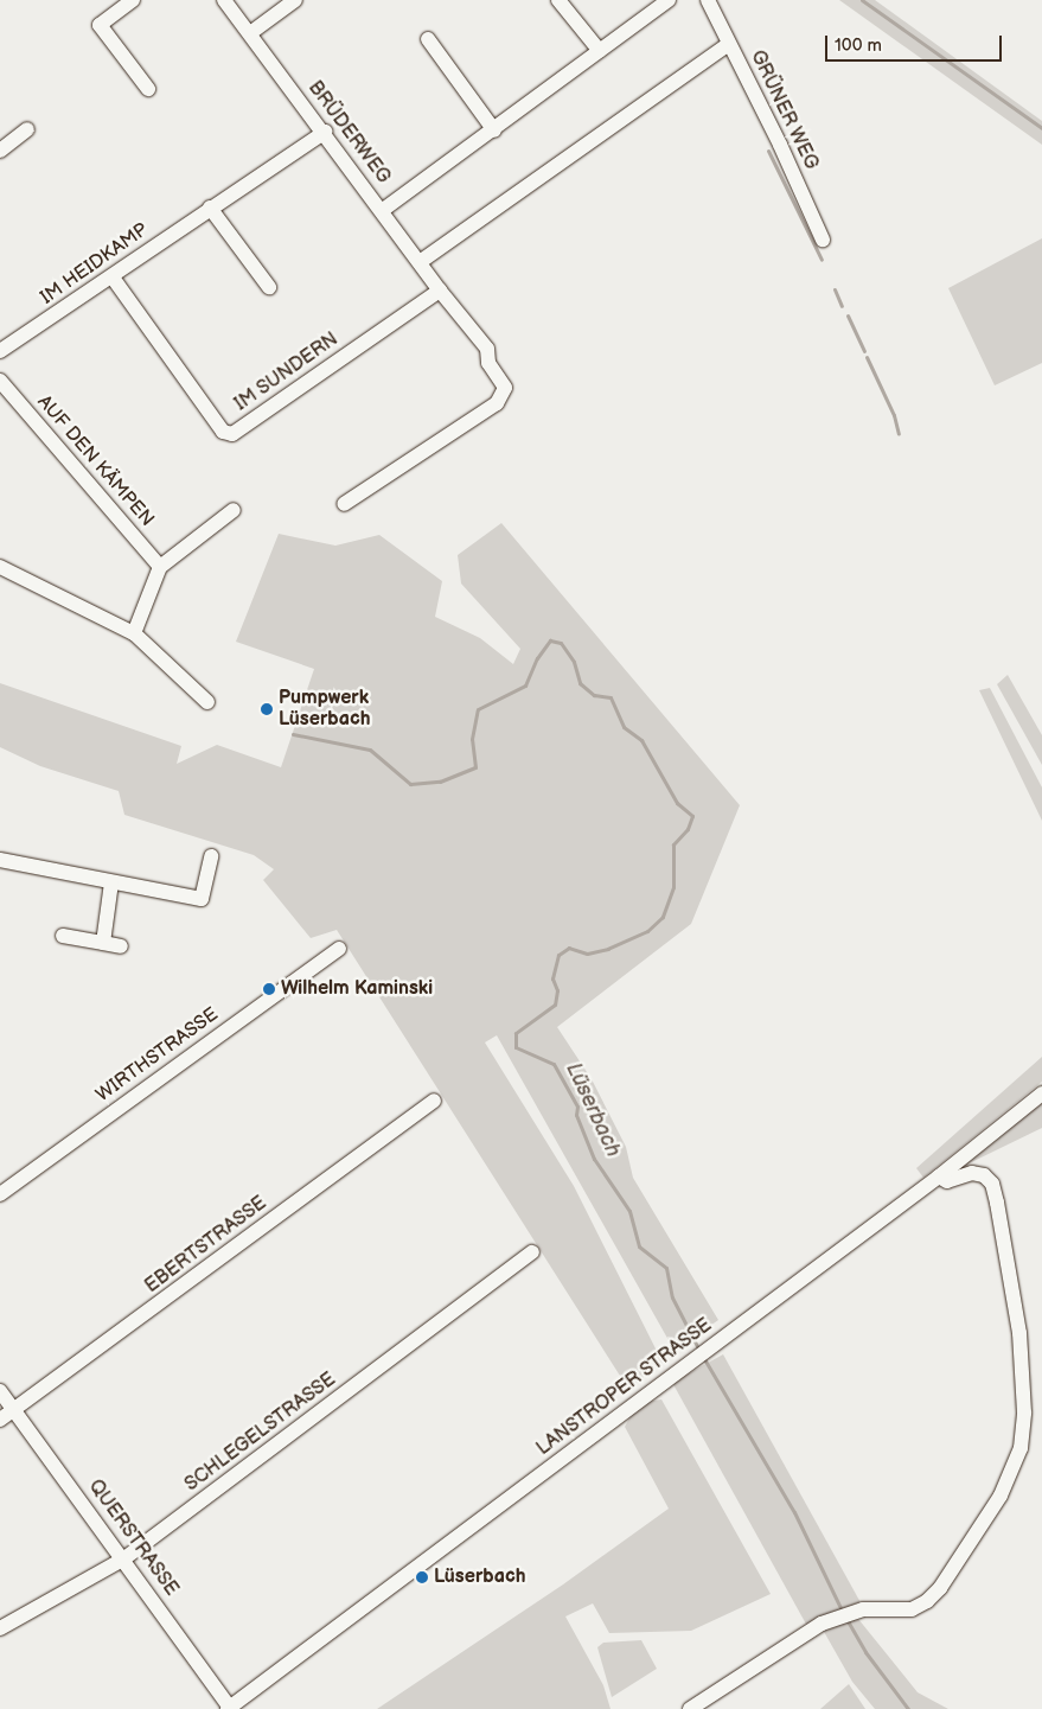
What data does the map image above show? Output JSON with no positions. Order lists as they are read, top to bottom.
{
  "streets": {
    "street": [
      "GRÜNER WEG",
      "BRÜDERWEG",
      "IM HEIDKAMP",
      "IM SUNDERN",
      "AUF DEN KÄMPEN",
      "WIRTHSTRASSE",
      "EBERTSTRASSE",
      "LANSTROPER STRASSE",
      "SCHLEGELSTRASSE",
      "QUERSTRASSE"
    ]
  },
  "crossings": [
    ["BRÜDERWEG", "IM HEIDKAMP"],
    ["BRÜDERWEG", "IM SUNDERN"],
    ["IM HEIDKAMP", "IM SUNDERN"],
    ["EBERTSTRASSE", "QUERSTRASSE"],
    ["LANSTROPER STRASSE", "QUERSTRASSE"],
    ["SCHLEGELSTRASSE", "QUERSTRASSE"]
  ],
  "water": ["Lüserbach"],
  "places": ["Pumpwerk Lüserbach", "Wilhelm Kaminski", "Lüserbach"],
  "scale_bar": "100 m"
}
